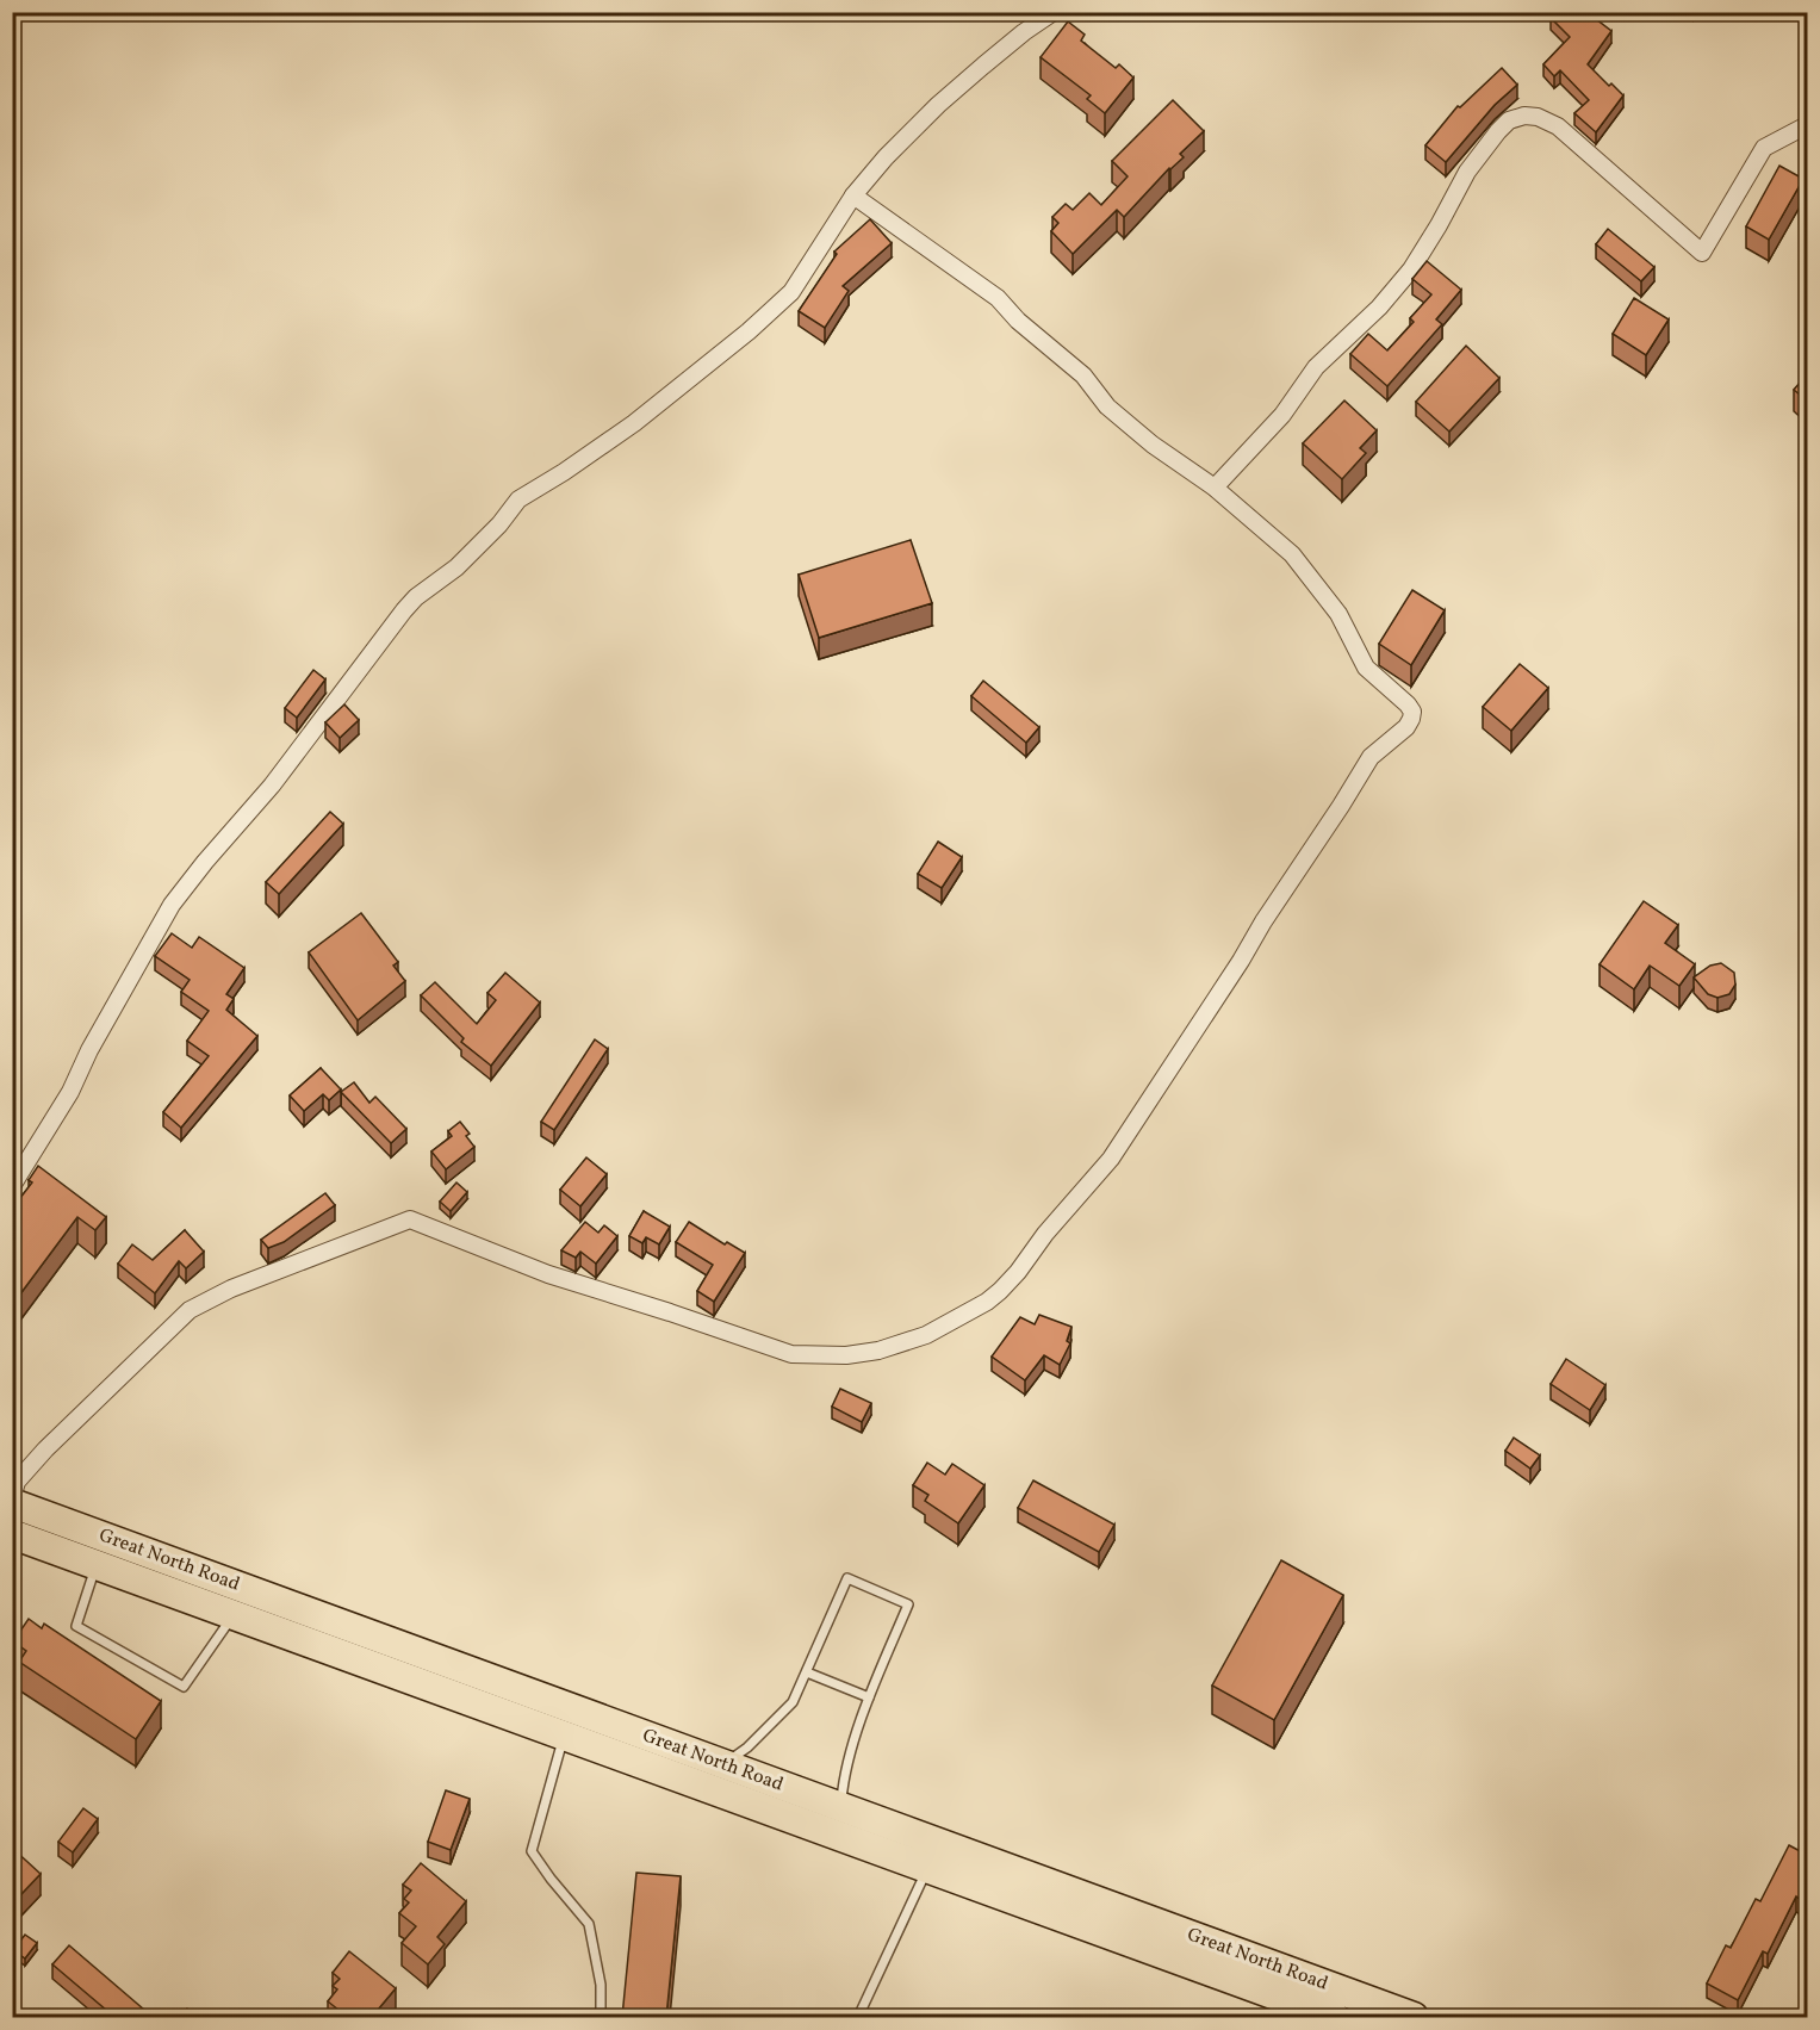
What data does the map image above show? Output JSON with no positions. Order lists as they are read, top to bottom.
{
  "streets": {
    "highway": ["Great North Road"]
  }
}
